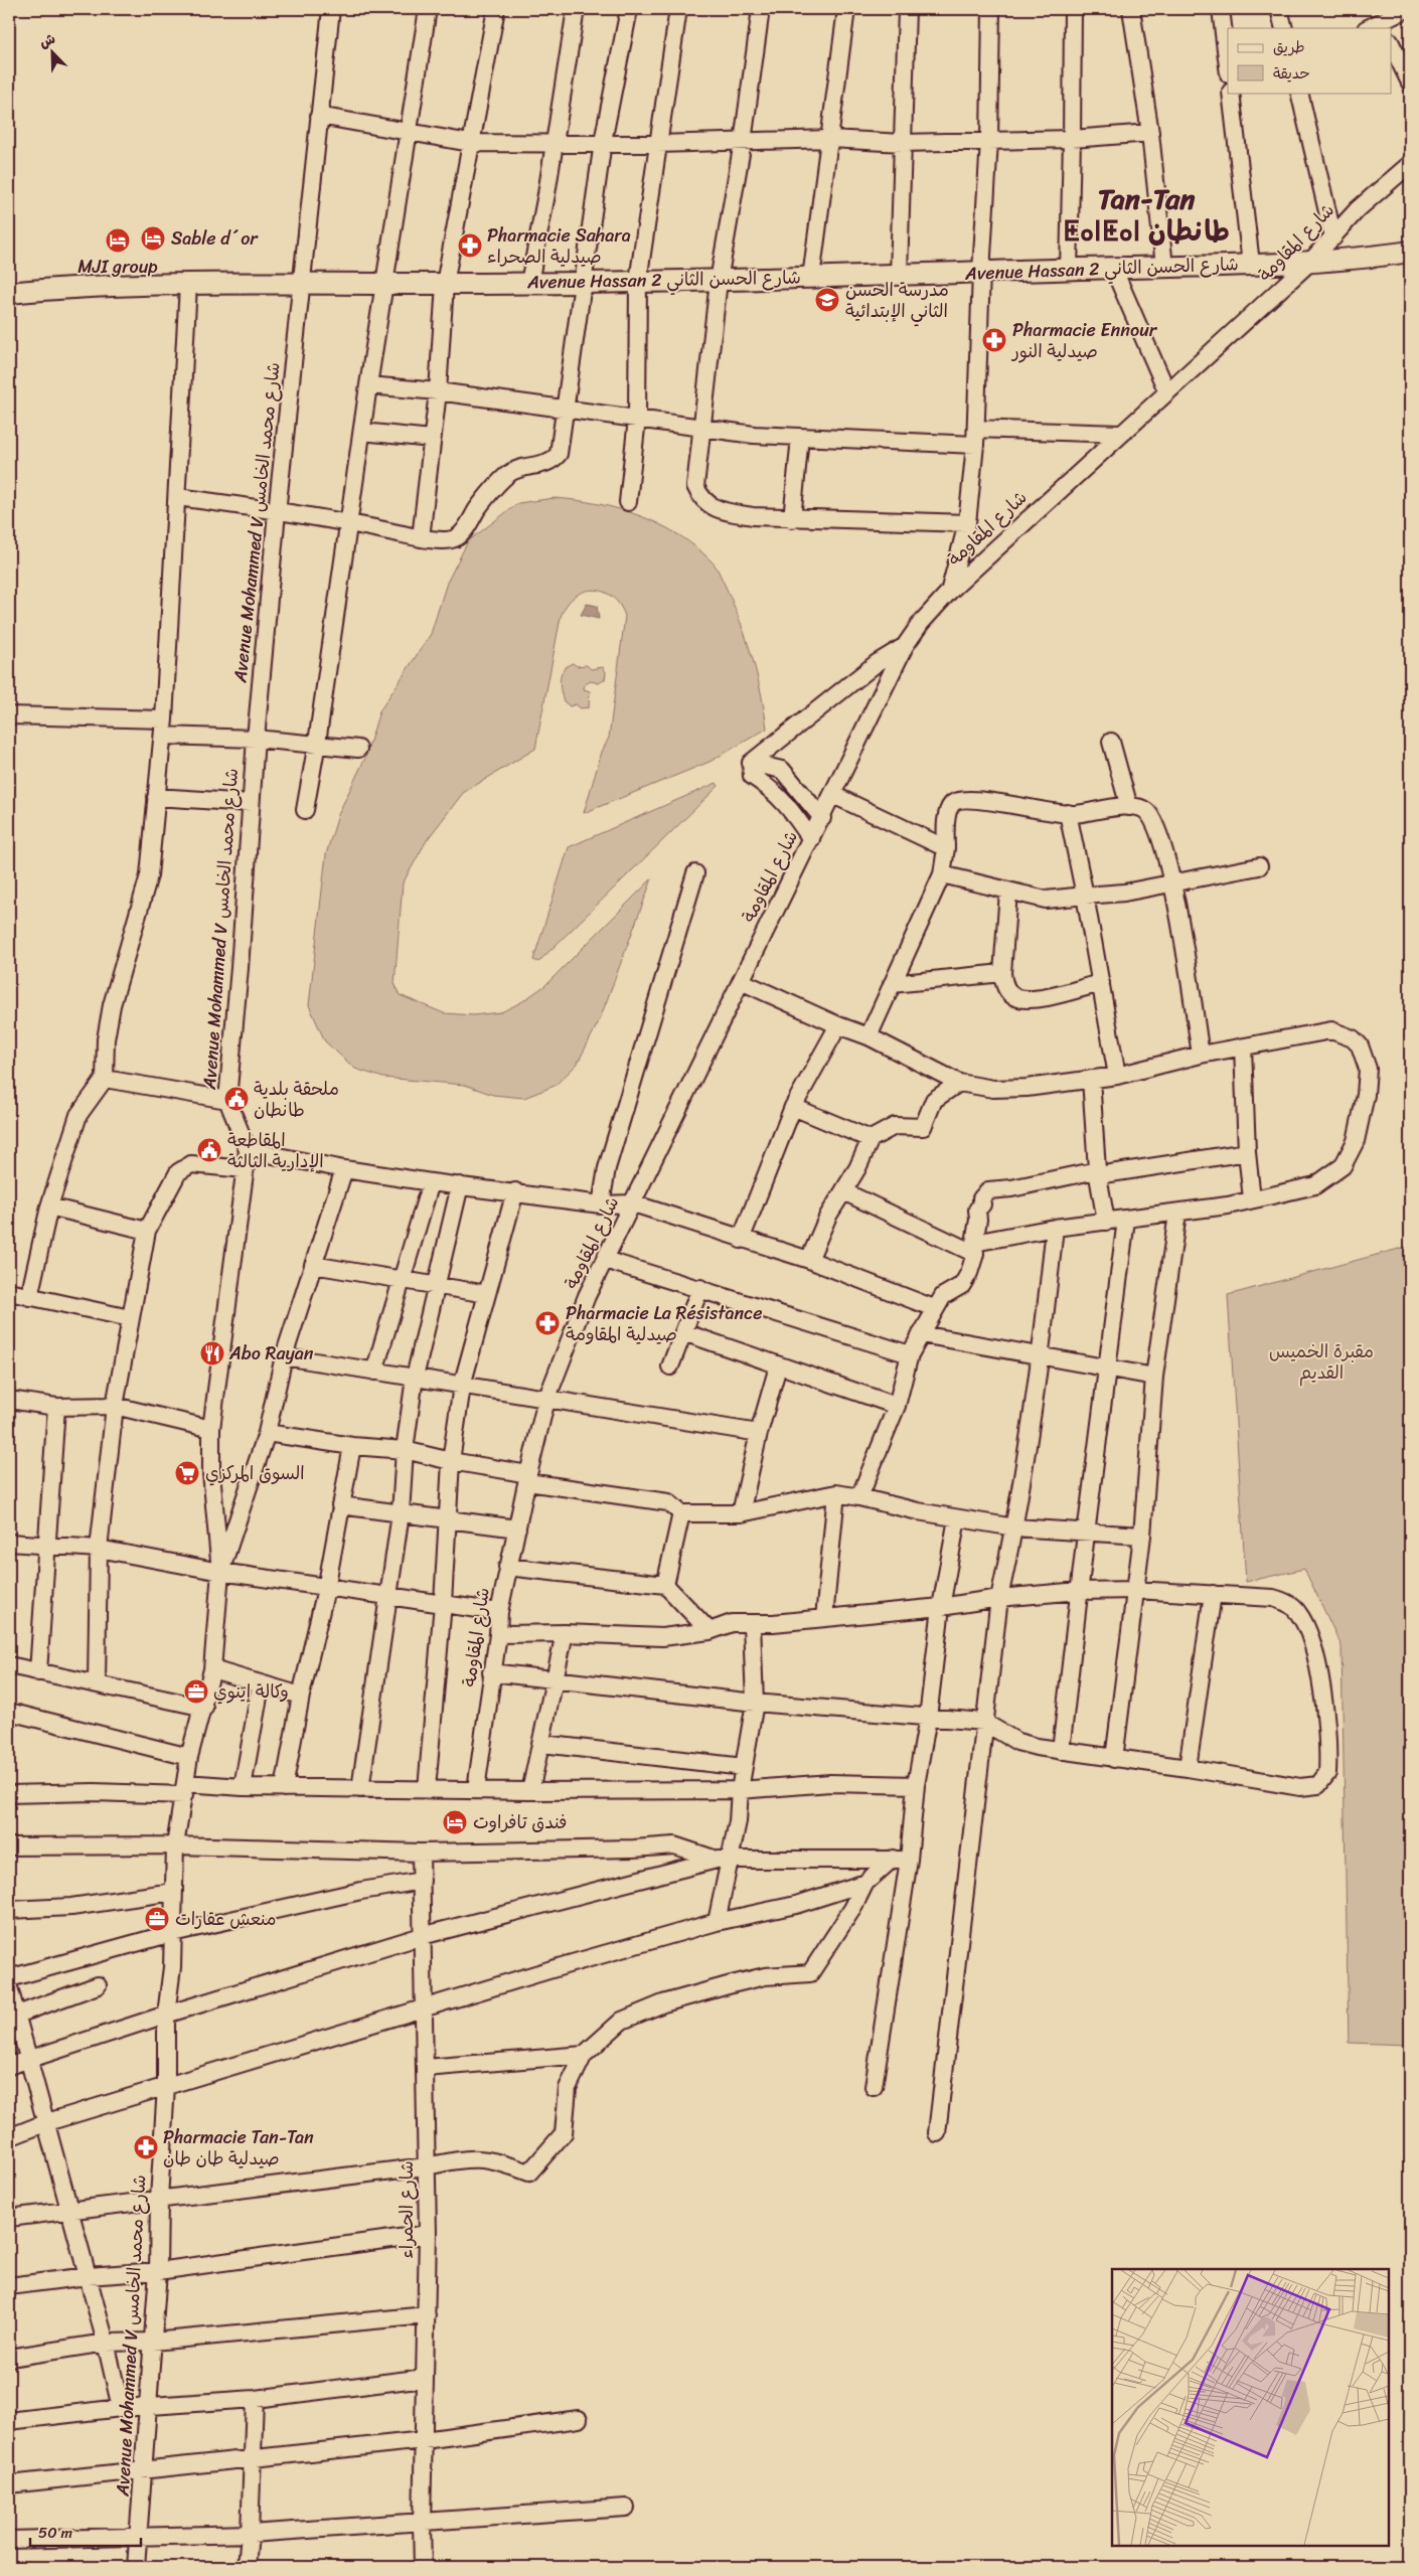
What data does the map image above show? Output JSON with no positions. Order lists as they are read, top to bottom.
{
  "streets": {
    "main road": ["Avenue Hassan 2 شارع الحسن الثاني"],
    "street": ["شارع المقاومة", "Avenue Mohammed V شارع محمد الخامس", "شارع الحمراء"]
  },
  "crossings": [
    ["شارع المقاومة", "Avenue Hassan 2 شارع الحسن الثاني"],
    ["Avenue Hassan 2 شارع الحسن الثاني", "Avenue Mohammed V شارع محمد الخامس"]
  ],
  "districts": ["Tan-Tan ⵟⴰⵏⵟⴰⵏ طانطان"],
  "parks": ["مقبرة الخميس القديم"],
  "places": {
    "hotel": ["Sable d´or", "MJI group", "فندق تافراوت"],
    "pharmacy": [
      "Pharmacie Sahara صيدلية الصحراء",
      "Pharmacie Ennour صيدلية النور",
      "Pharmacie La Résistance صيدلية المقاومة",
      "Pharmacie Tan-Tan صيدلية طان طان"
    ],
    "school or university": ["مدرسة الحسن الثاني الإبتدائية"],
    "public building": ["ملحقة بلدية طانطان", "المقاطعة الإدارية الثالثة"],
    "restaurant": ["Abo Rayan"],
    "supermarket": ["السوق المركزي"],
    "office": ["وكالة إينوي", "منعش عقارات"]
  },
  "legend": ["طريق", "حديقة"],
  "scale_bar": "50 m",
  "north": "top left"
}
